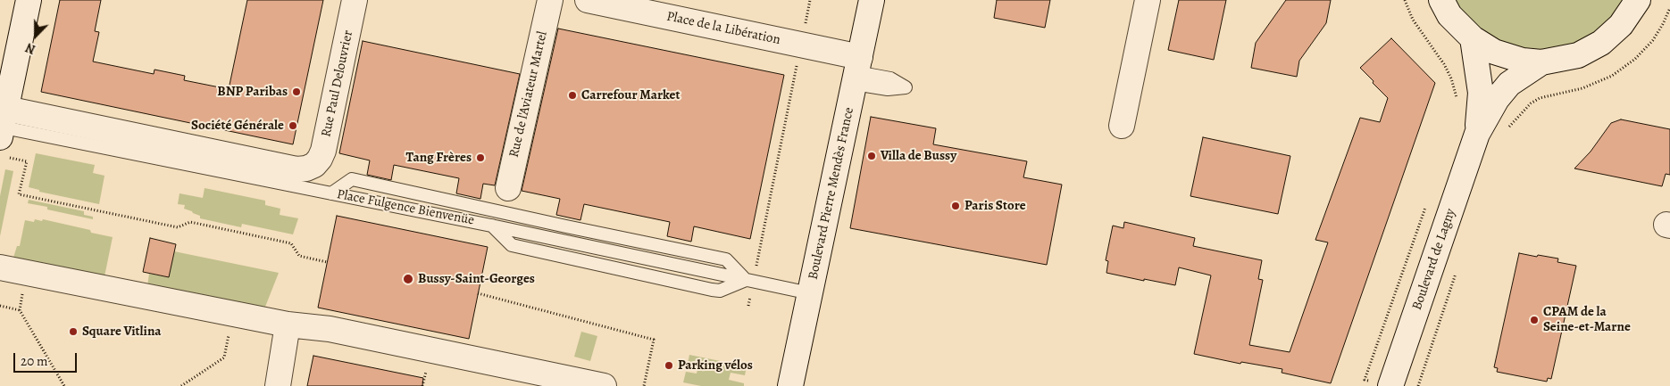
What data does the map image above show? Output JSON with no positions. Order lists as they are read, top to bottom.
{
  "streets": {
    "street": [
      "Place de la Libération",
      "Rue Paul Delouvrier",
      "Rue de l'Aviateur Martel",
      "Boulevard Pierre Mendès France",
      "Boulevard de Lagny"
    ],
    "lane": ["Place Fulgence Bienvenüe"]
  },
  "crossings": [
    ["Place de la Libération", "Boulevard Pierre Mendès France"],
    ["Rue Paul Delouvrier", "Place Fulgence Bienvenüe"]
  ],
  "places": [
    "BNP Paribas",
    "Carrefour Market",
    "Société Générale",
    "Villa de Bussy",
    "Tang Frères",
    "Paris Store",
    "Bussy-Saint-Georges",
    "CPAM de la Seine-et-Marne",
    "Square Vitlina",
    "Parking vélos"
  ],
  "scale_bar": "20 m",
  "north": "bottom"
}
